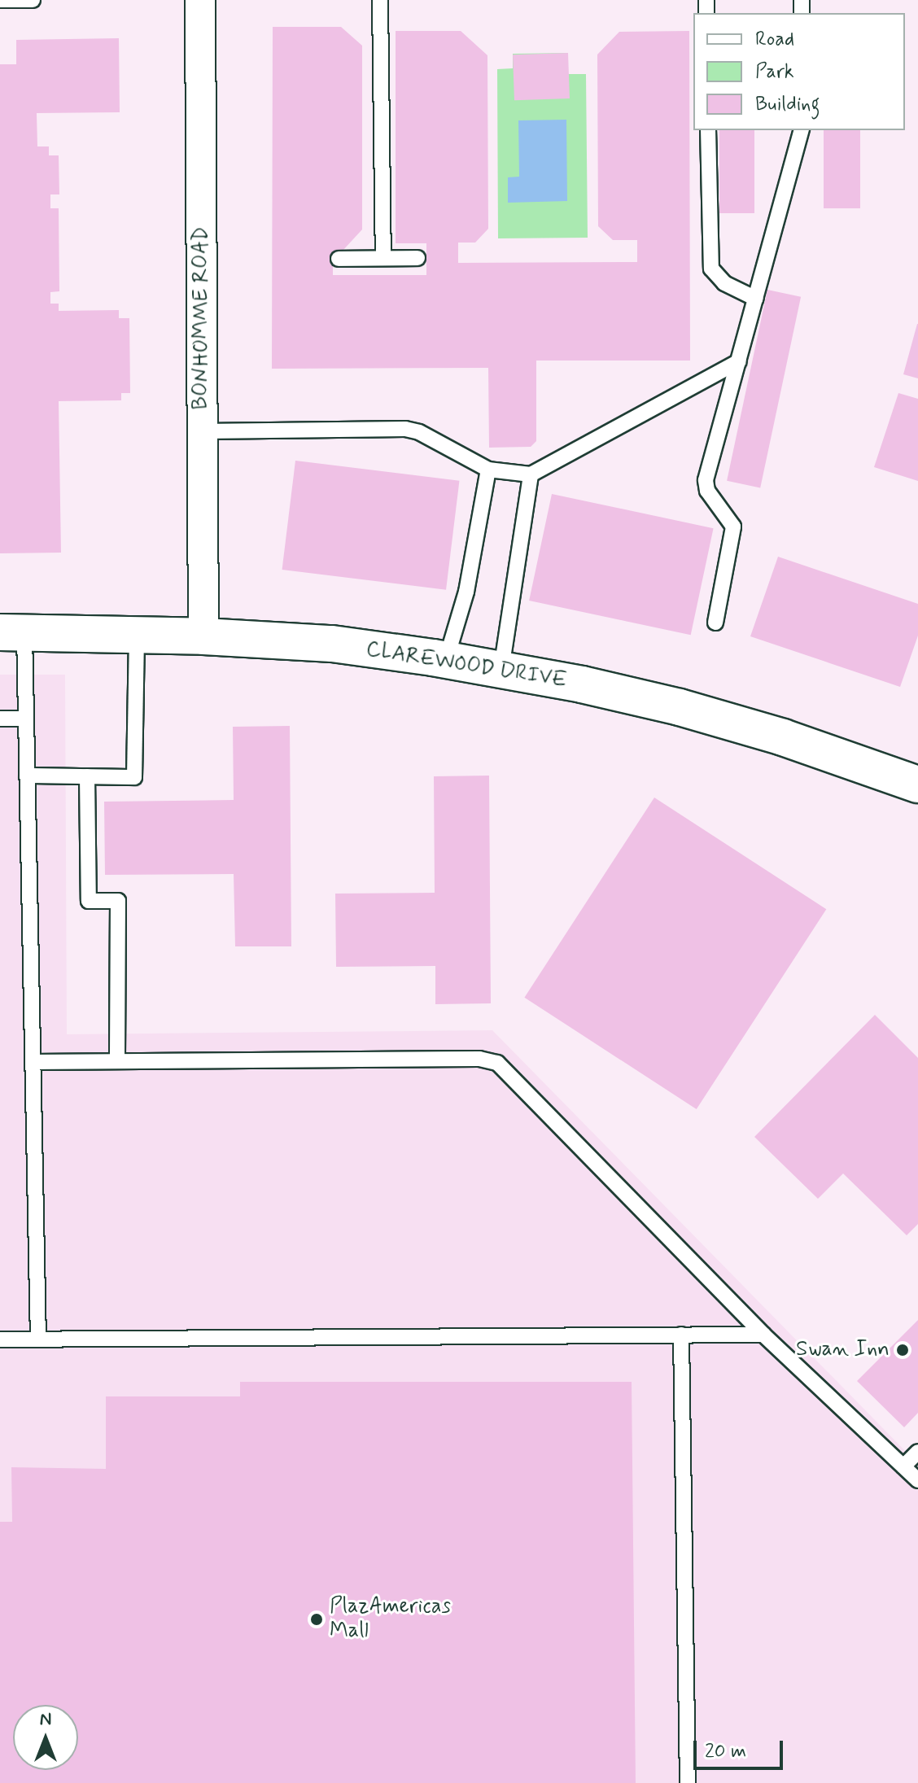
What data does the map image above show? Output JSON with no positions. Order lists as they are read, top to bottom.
{
  "streets": {
    "street": ["BONHOMME ROAD", "CLAREWOOD DRIVE"]
  },
  "crossings": [
    ["BONHOMME ROAD", "CLAREWOOD DRIVE"]
  ],
  "places": ["Swan Inn", "PlazAmericas Mall"],
  "legend": ["Road", "Park", "Building"],
  "scale_bar": "20 m",
  "north": "top"
}
